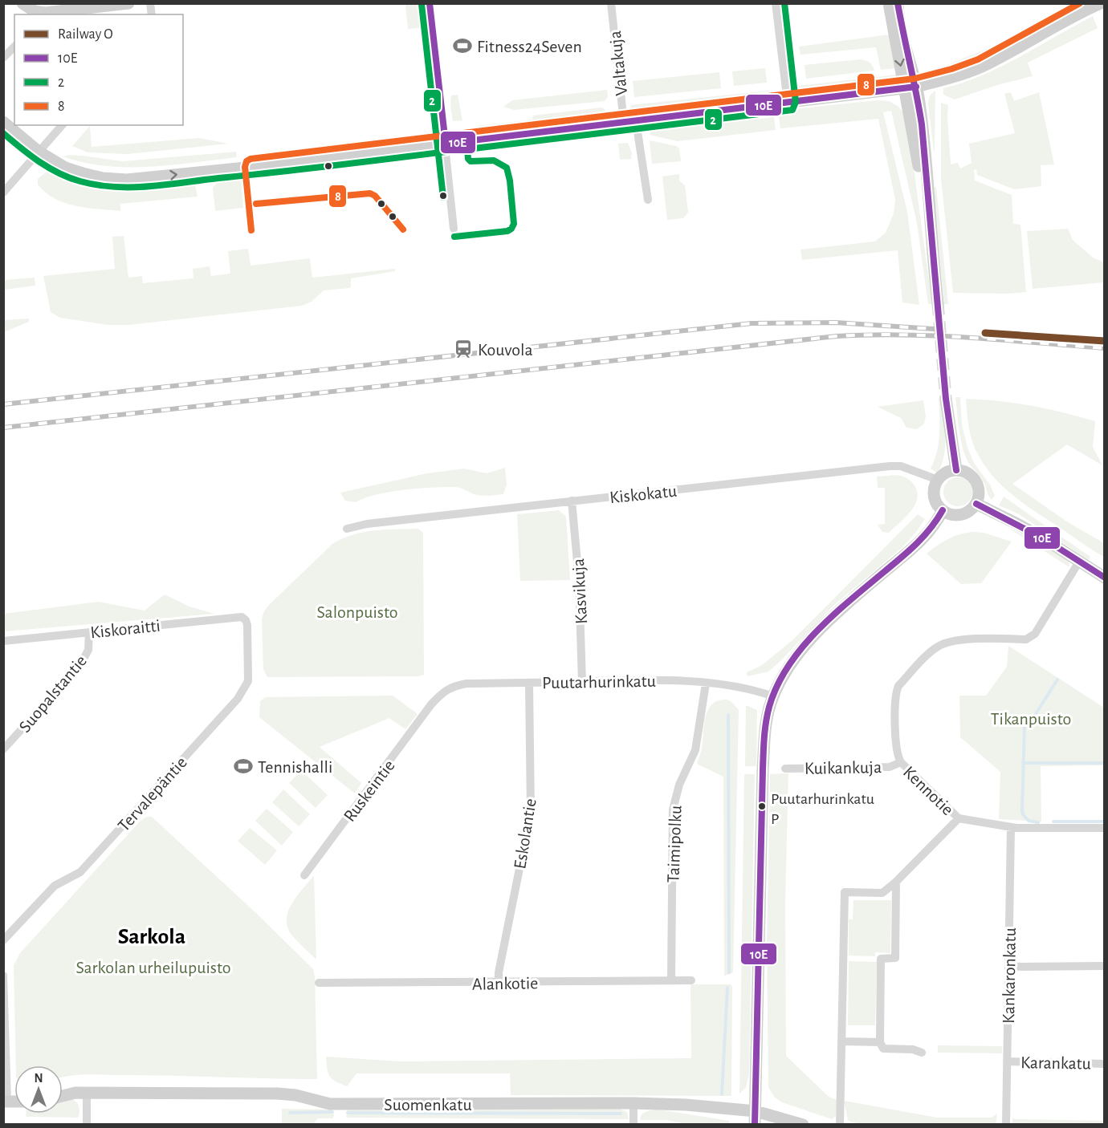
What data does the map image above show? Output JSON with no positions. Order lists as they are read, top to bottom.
{
  "streets": {
    "street": [
      "Valtakuja",
      "Kiskokatu",
      "Kasvikuja",
      "Kiskoraitti",
      "Puutarhurinkatu",
      "Suopalstantie",
      "Kuikankuja",
      "Ruskeintie",
      "Kennotie",
      "Tervalepäntie",
      "Eskolantie",
      "Taimipolku",
      "Kankaronkatu",
      "Alankotie",
      "Karankatu",
      "Suomenkatu"
    ]
  },
  "crossings": [
    ["Kiskokatu", "Kasvikuja"],
    ["Kasvikuja", "Puutarhurinkatu"],
    ["Kiskoraitti", "Suopalstantie"],
    ["Kiskoraitti", "Tervalepäntie"],
    ["Puutarhurinkatu", "Ruskeintie"],
    ["Puutarhurinkatu", "Eskolantie"],
    ["Puutarhurinkatu", "Taimipolku"],
    ["Kuikankuja", "Kennotie"],
    ["Kennotie", "Kankaronkatu"],
    ["Eskolantie", "Alankotie"],
    ["Taimipolku", "Alankotie"],
    ["Kankaronkatu", "Karankatu"]
  ],
  "districts": ["Sarkola"],
  "parks": ["Salonpuisto", "Tikanpuisto", "Sarkolan urheilupuisto"],
  "places": {
    "sports": ["Fitness24Seven", "Tennishalli"],
    "station": ["Kouvola"],
    "other": ["Puutarhurinkatu P"]
  },
  "lines": [
    "transit line 10E",
    "transit line 2",
    "transit line 8",
    "rail line O"
  ],
  "legend": [
    "Railway O",
    "10E",
    "2",
    "8"
  ],
  "north": "top"
}
